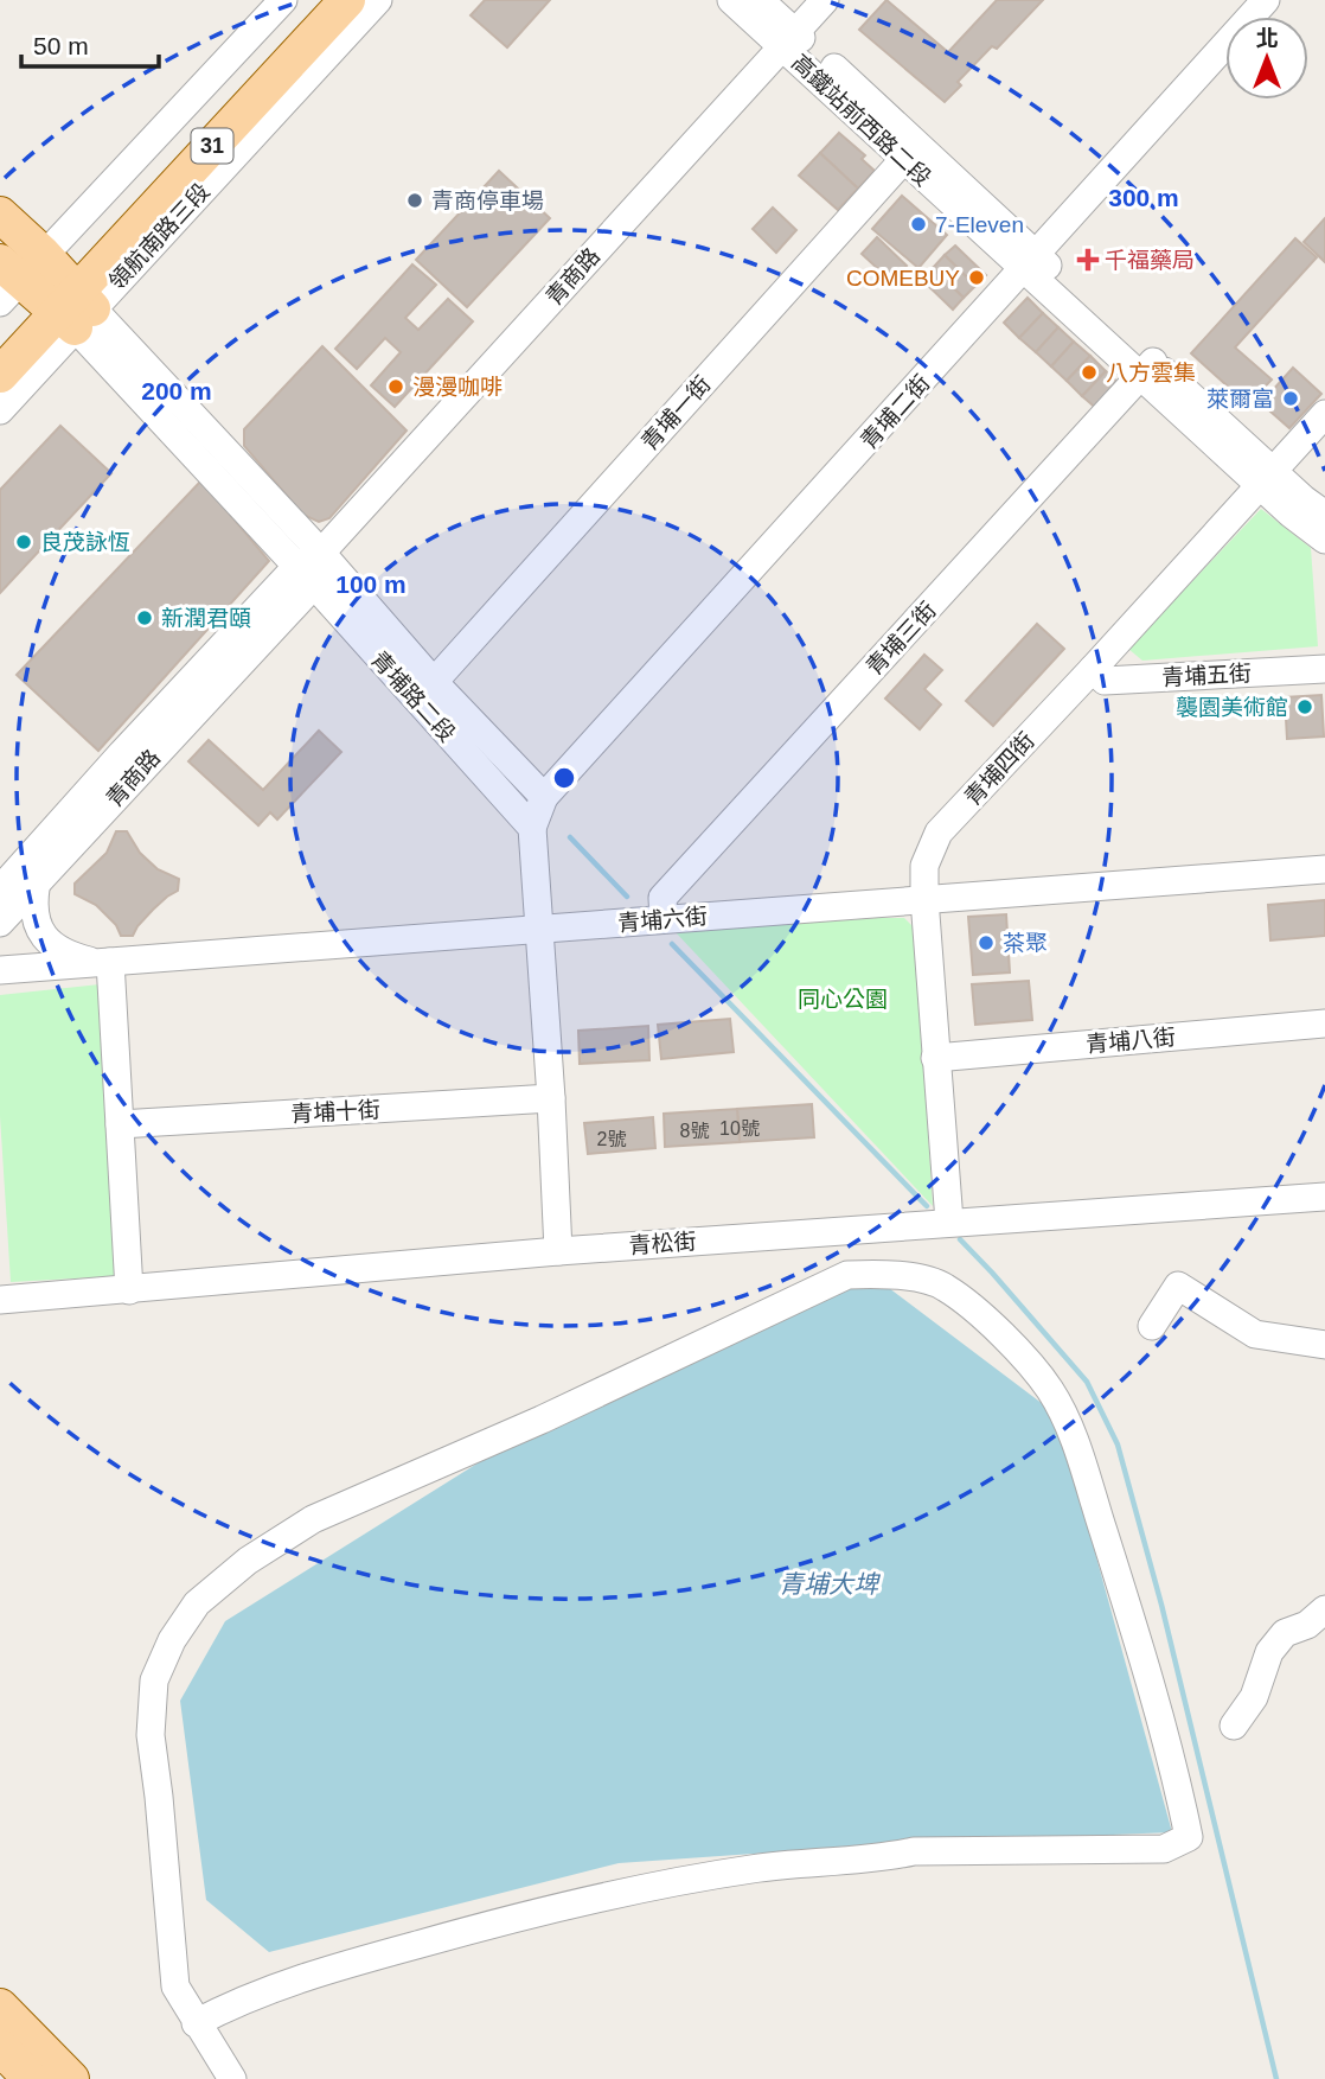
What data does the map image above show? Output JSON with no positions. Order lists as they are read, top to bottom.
{
  "streets": {
    "main road": ["31", "領航南路三段", "青埔路二段"],
    "street": [
      "高鐵站前西路二段",
      "青商路",
      "青埔二街",
      "青埔一街",
      "青埔三街",
      "青埔五街",
      "青埔四街",
      "青埔六街",
      "青埔八街",
      "青埔十街",
      "青松街"
    ]
  },
  "crossings": [
    ["高鐵站前西路二段", "青商路"],
    ["高鐵站前西路二段", "青埔二街"],
    ["高鐵站前西路二段", "青埔一街"],
    ["高鐵站前西路二段", "青埔三街"],
    ["高鐵站前西路二段", "青埔四街"],
    ["31", "領航南路三段"],
    ["31", "青埔路二段"],
    ["領航南路三段", "青埔路二段"],
    ["青商路", "青埔路二段"],
    ["青埔二街", "青埔路二段"],
    ["青埔一街", "青埔路二段"],
    ["青埔三街", "青埔六街"],
    ["青埔五街", "青埔四街"],
    ["青埔四街", "青埔六街"],
    ["青埔四街", "青埔八街"],
    ["青埔四街", "青松街"]
  ],
  "water": ["青埔大埤"],
  "parks": ["同心公園"],
  "places": {
    "other": [
      "青商停車場",
      "7-Eleven",
      "COMEBUY",
      "八方雲集",
      "漫漫咖啡",
      "萊爾富",
      "良茂詠恆",
      "新潤君頤",
      "襲園美術館",
      "茶聚"
    ],
    "health": ["千福藥局"]
  },
  "house_numbers": ["10號", "8號", "2號"],
  "scale_bar": "50 m",
  "north": "top",
  "rings": ["300 m", "200 m", "100 m"]
}
